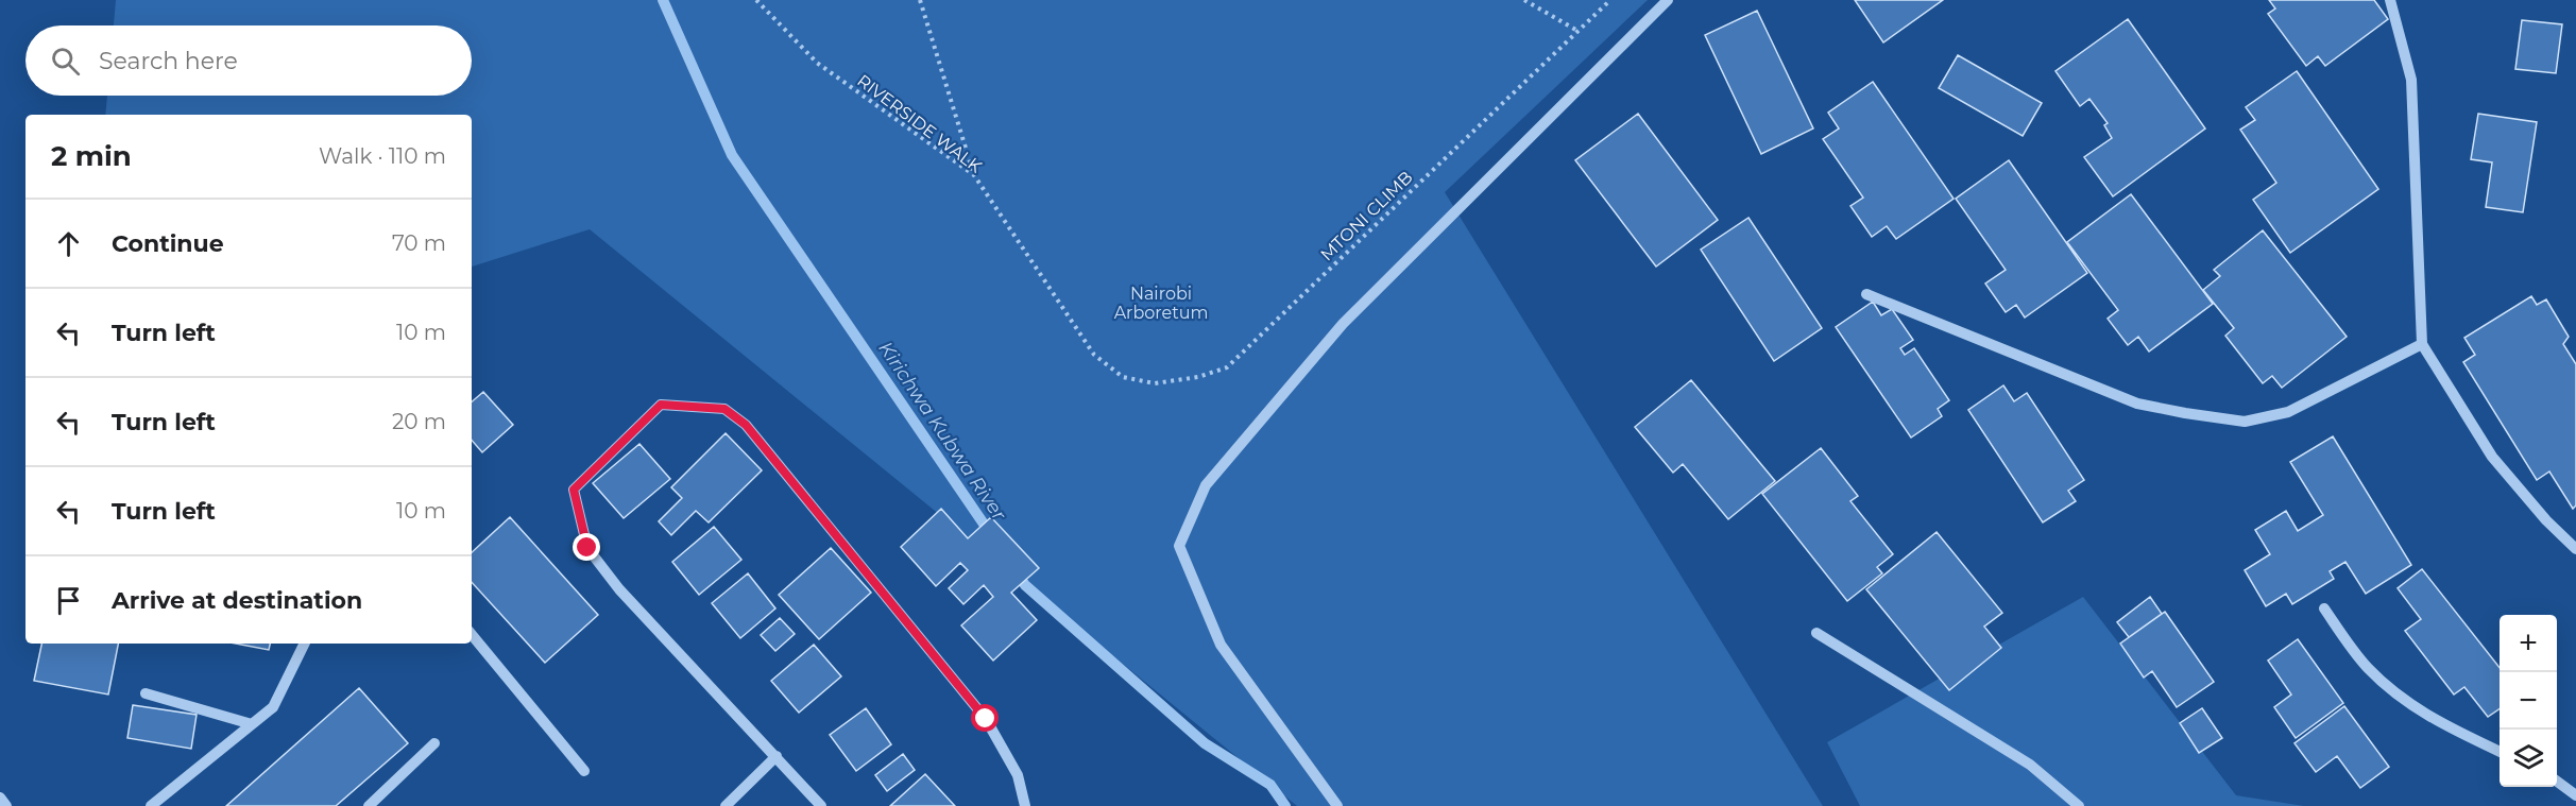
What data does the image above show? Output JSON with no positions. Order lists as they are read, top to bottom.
{
  "streets": {
    "path": ["RIVERSIDE WALK", "MTONI CLIMB"]
  },
  "crossings": [
    ["RIVERSIDE WALK", "MTONI CLIMB"]
  ],
  "water": ["Kirichwa Kubwa River"],
  "parks": ["Nairobi Arboretum"],
  "page": {
    "search": "Search here",
    "heading": ["2 min", "Walk · 110 m"],
    "list": [
      ["Continue", "70 m"],
      ["Turn left", "10 m"],
      ["Turn left", "20 m"],
      ["Turn left", "10 m"],
      "Arrive at destination"
    ],
    "map_buttons": ["+", "−"]
  }
}
